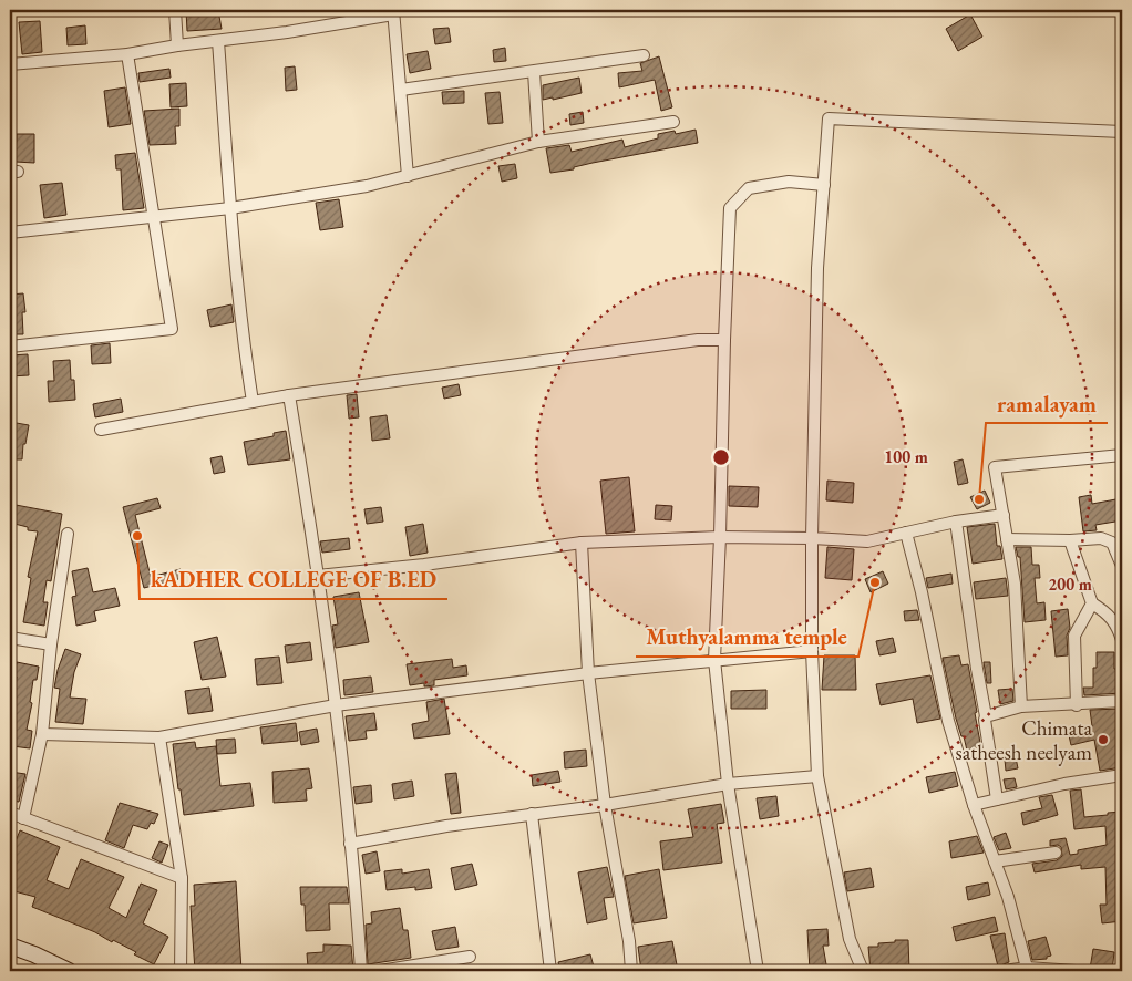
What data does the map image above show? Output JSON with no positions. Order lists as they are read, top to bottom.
{
  "places": [
    "ramalayam",
    "kADHER COLLEGE OF B.ED",
    "Muthyalamma temple",
    "Chimata satheesh neelyam"
  ],
  "rings": ["100 m", "200 m"]
}
